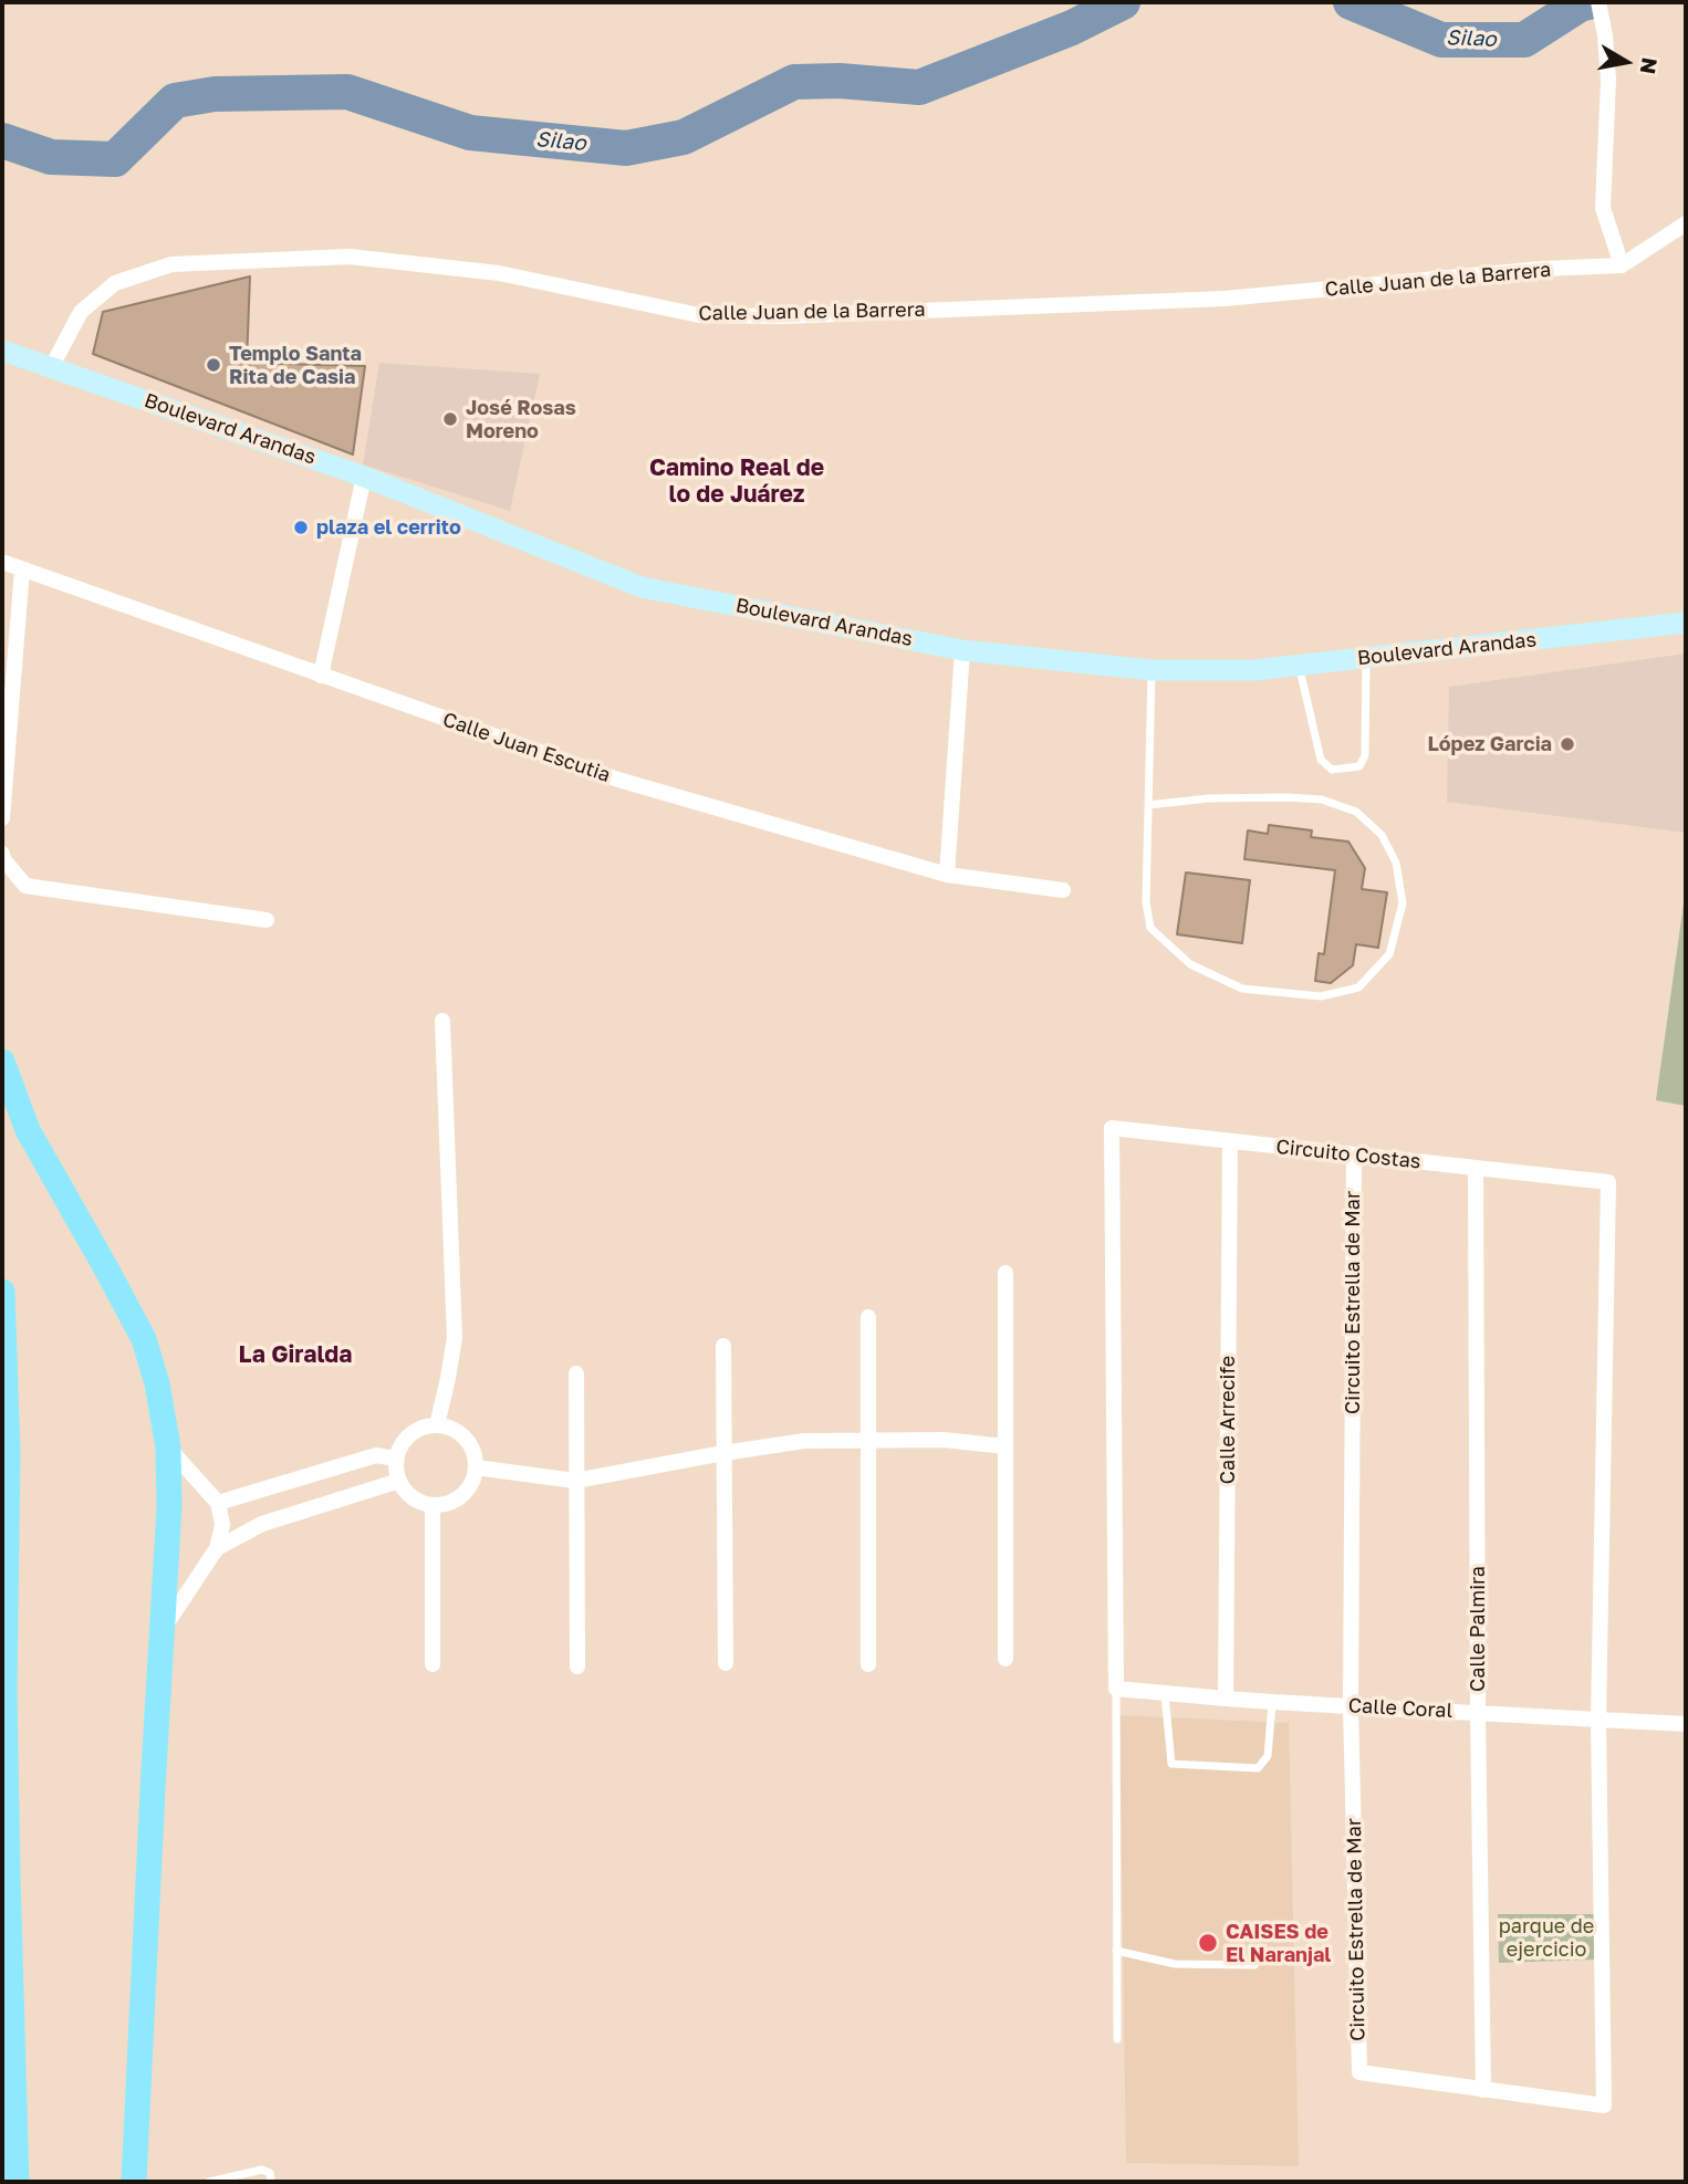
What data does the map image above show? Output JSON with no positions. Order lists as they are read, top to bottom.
{
  "streets": {
    "main road": ["Boulevard Arandas"],
    "street": [
      "Calle Juan de la Barrera",
      "Calle Juan Escutia",
      "Circuito Costas",
      "Circuito Estrella de Mar",
      "Calle Arrecife",
      "Calle Palmira",
      "Calle Coral"
    ]
  },
  "crossings": [
    ["Calle Juan de la Barrera", "Boulevard Arandas"],
    ["Circuito Costas", "Circuito Estrella de Mar"],
    ["Circuito Costas", "Calle Arrecife"],
    ["Circuito Costas", "Calle Palmira"],
    ["Circuito Costas", "Calle Coral"],
    ["Circuito Estrella de Mar", "Calle Palmira"],
    ["Circuito Estrella de Mar", "Calle Coral"],
    ["Calle Arrecife", "Calle Coral"],
    ["Calle Palmira", "Calle Coral"]
  ],
  "districts": ["Camino Real de lo de Juárez", "La Giralda"],
  "water": ["Silao"],
  "parks": ["parque de ejercicio"],
  "places": [
    "Templo Santa Rita de Casia",
    "José Rosas Moreno",
    "plaza el cerrito",
    "López Garcia",
    "CAISES de El Naranjal"
  ],
  "north": "right"
}
